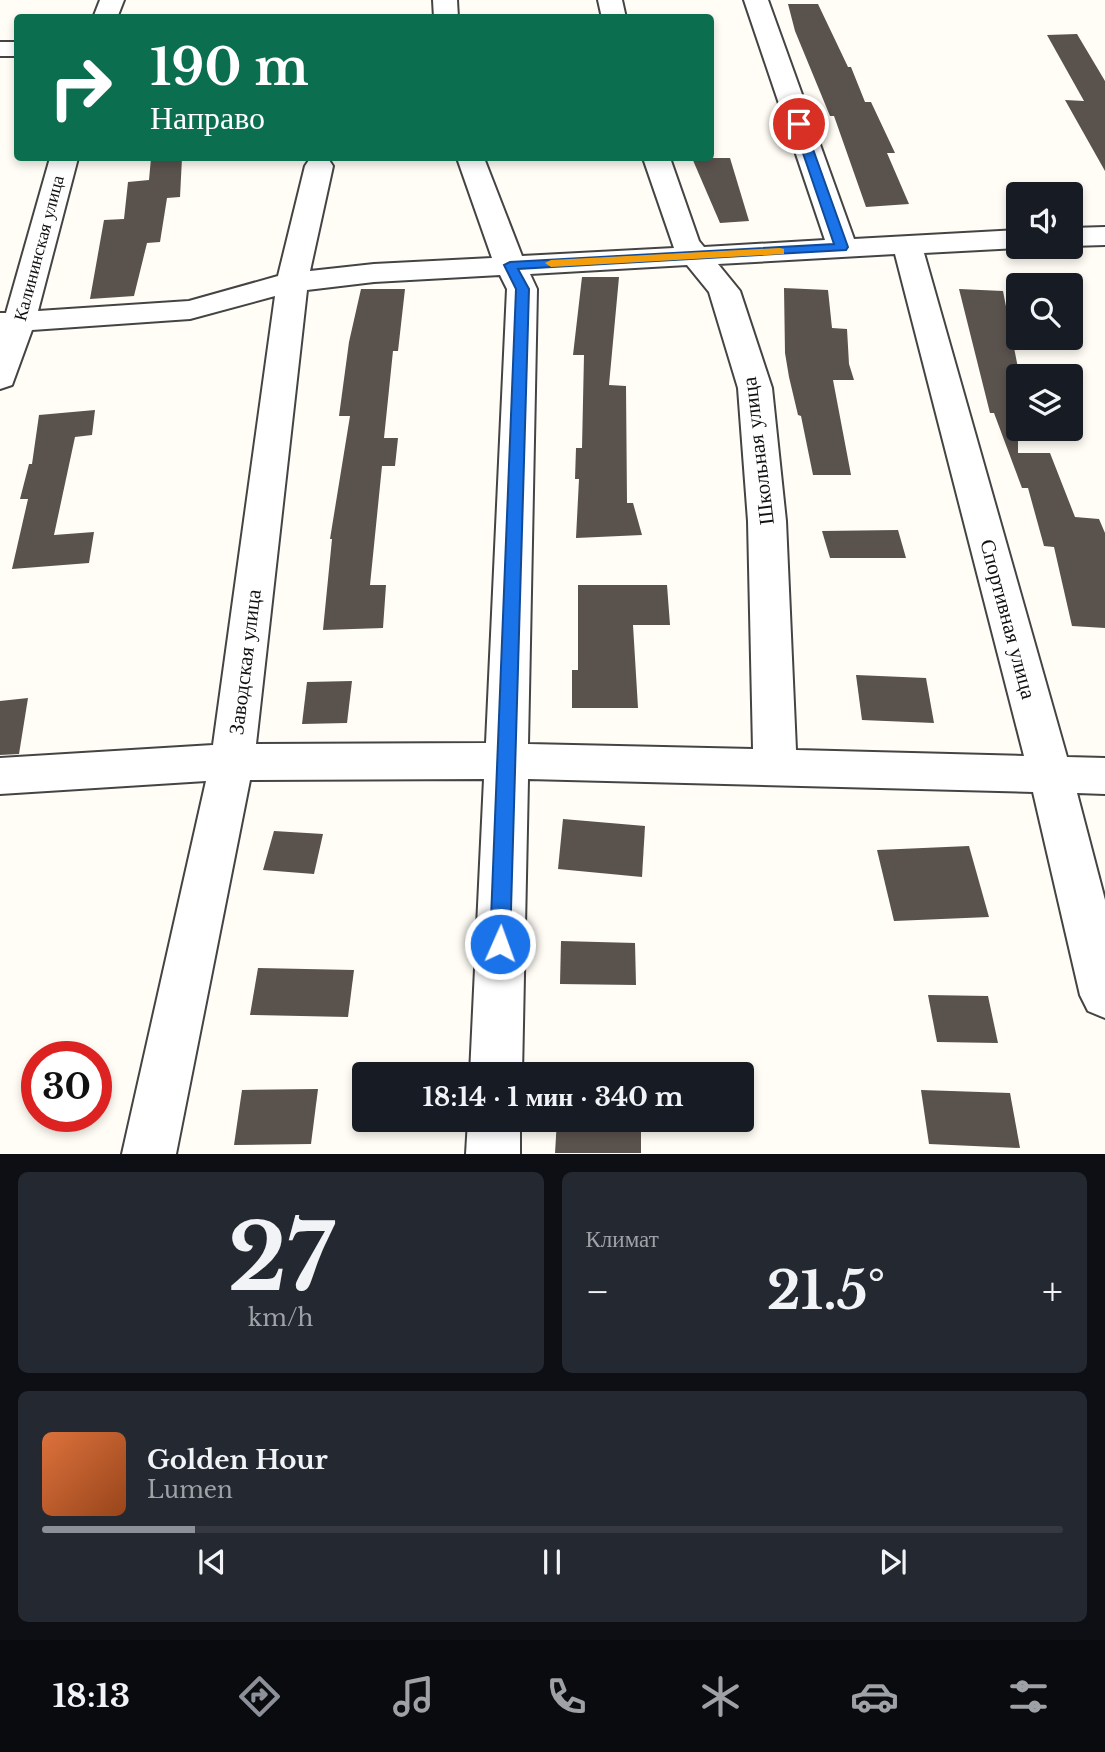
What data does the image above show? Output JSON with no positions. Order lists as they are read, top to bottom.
{
  "streets": {
    "street": [
      "Калининская улица",
      "Школьная улица",
      "Спортивная улица",
      "Заводская улица"
    ]
  },
  "page": {
    "turn": ["190 m", "Направо"],
    "limit": "30",
    "trip": "18:14 · 1 мин · 340 m",
    "tile": [
      ["27", "km/h"],
      "Климат"
    ],
    "heat": ["−", "21.5°", "+"],
    "song": ["Golden Hour", "Lumen"],
    "tabs": "18:13"
  }
}
